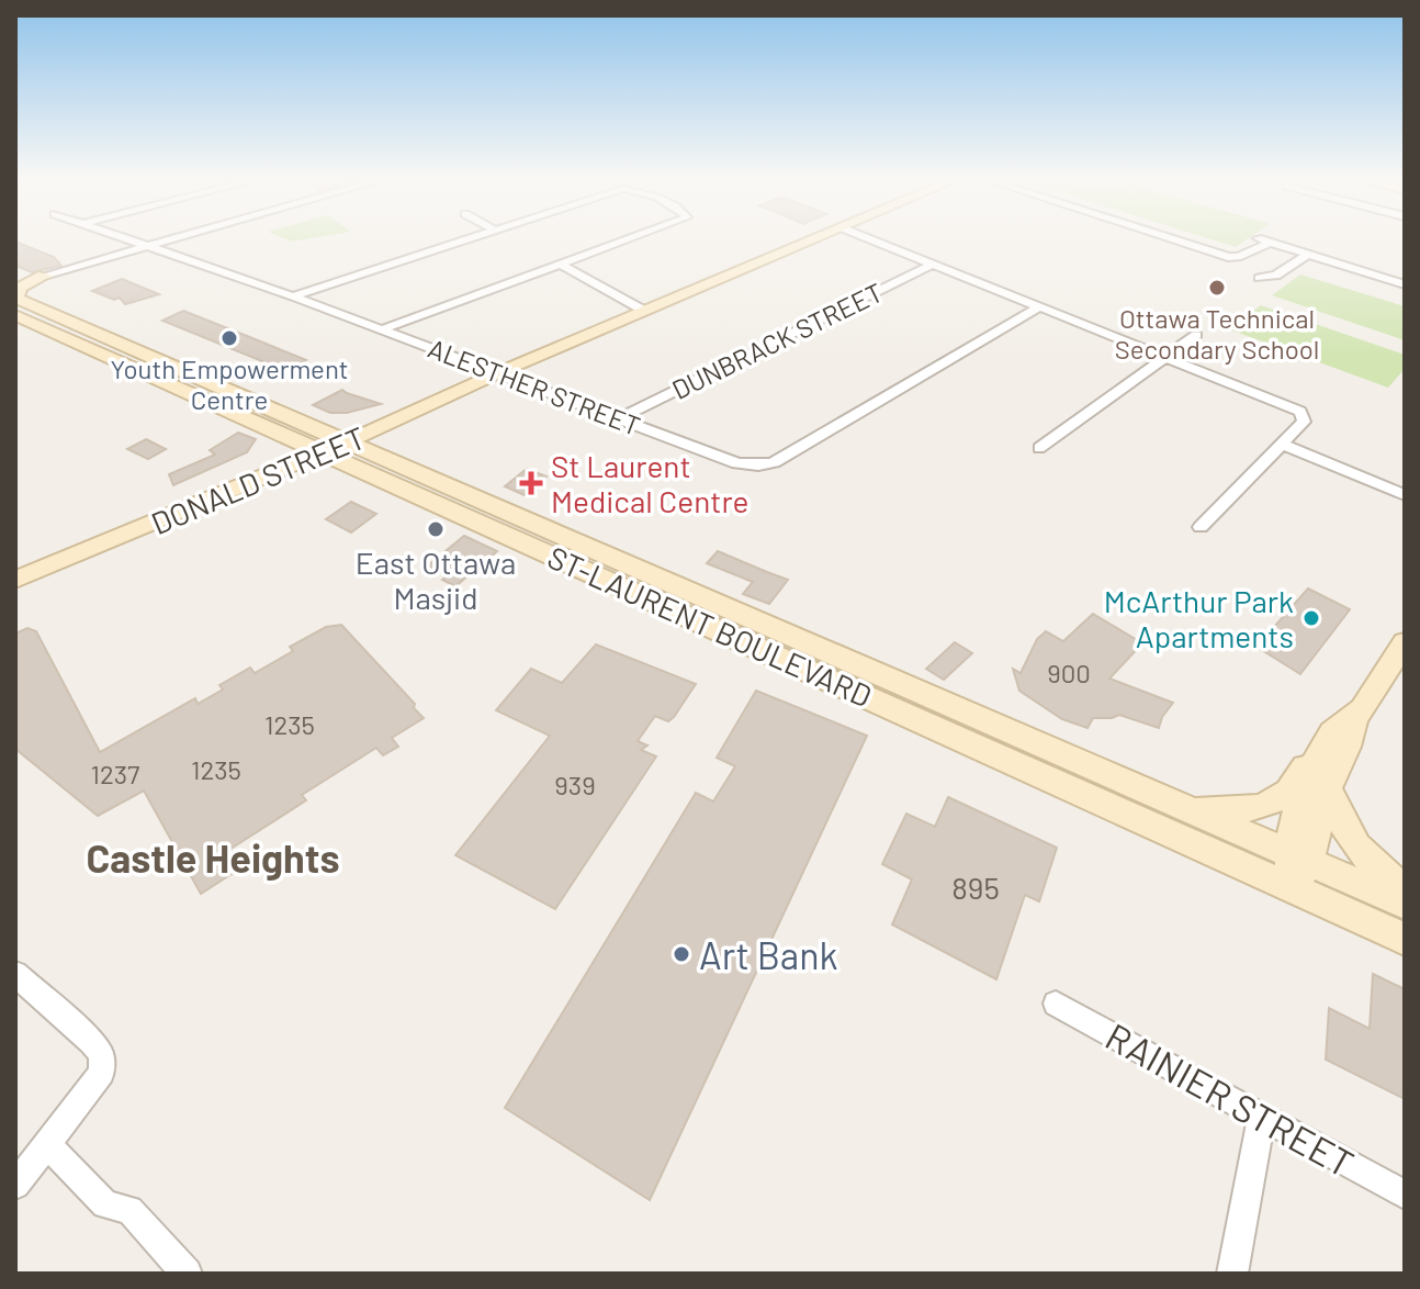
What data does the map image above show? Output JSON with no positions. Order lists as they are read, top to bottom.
{
  "streets": {
    "main road": ["DONALD STREET", "ST-LAURENT BOULEVARD"],
    "street": ["DUNBRACK STREET", "ALESTHER STREET", "RAINIER STREET"]
  },
  "crossings": [
    ["DUNBRACK STREET", "ALESTHER STREET"],
    ["ALESTHER STREET", "DONALD STREET"],
    ["DONALD STREET", "ST-LAURENT BOULEVARD"]
  ],
  "districts": ["Castle Heights"],
  "places": {
    "other": [
      "Ottawa Technical Secondary School",
      "Youth Empowerment Centre",
      "East Ottawa Masjid",
      "McArthur Park Apartments",
      "Art Bank"
    ],
    "health": ["St Laurent Medical Centre"]
  },
  "house_numbers": [
    "900",
    "1235",
    "1235",
    "1237",
    "939",
    "895"
  ]
}
